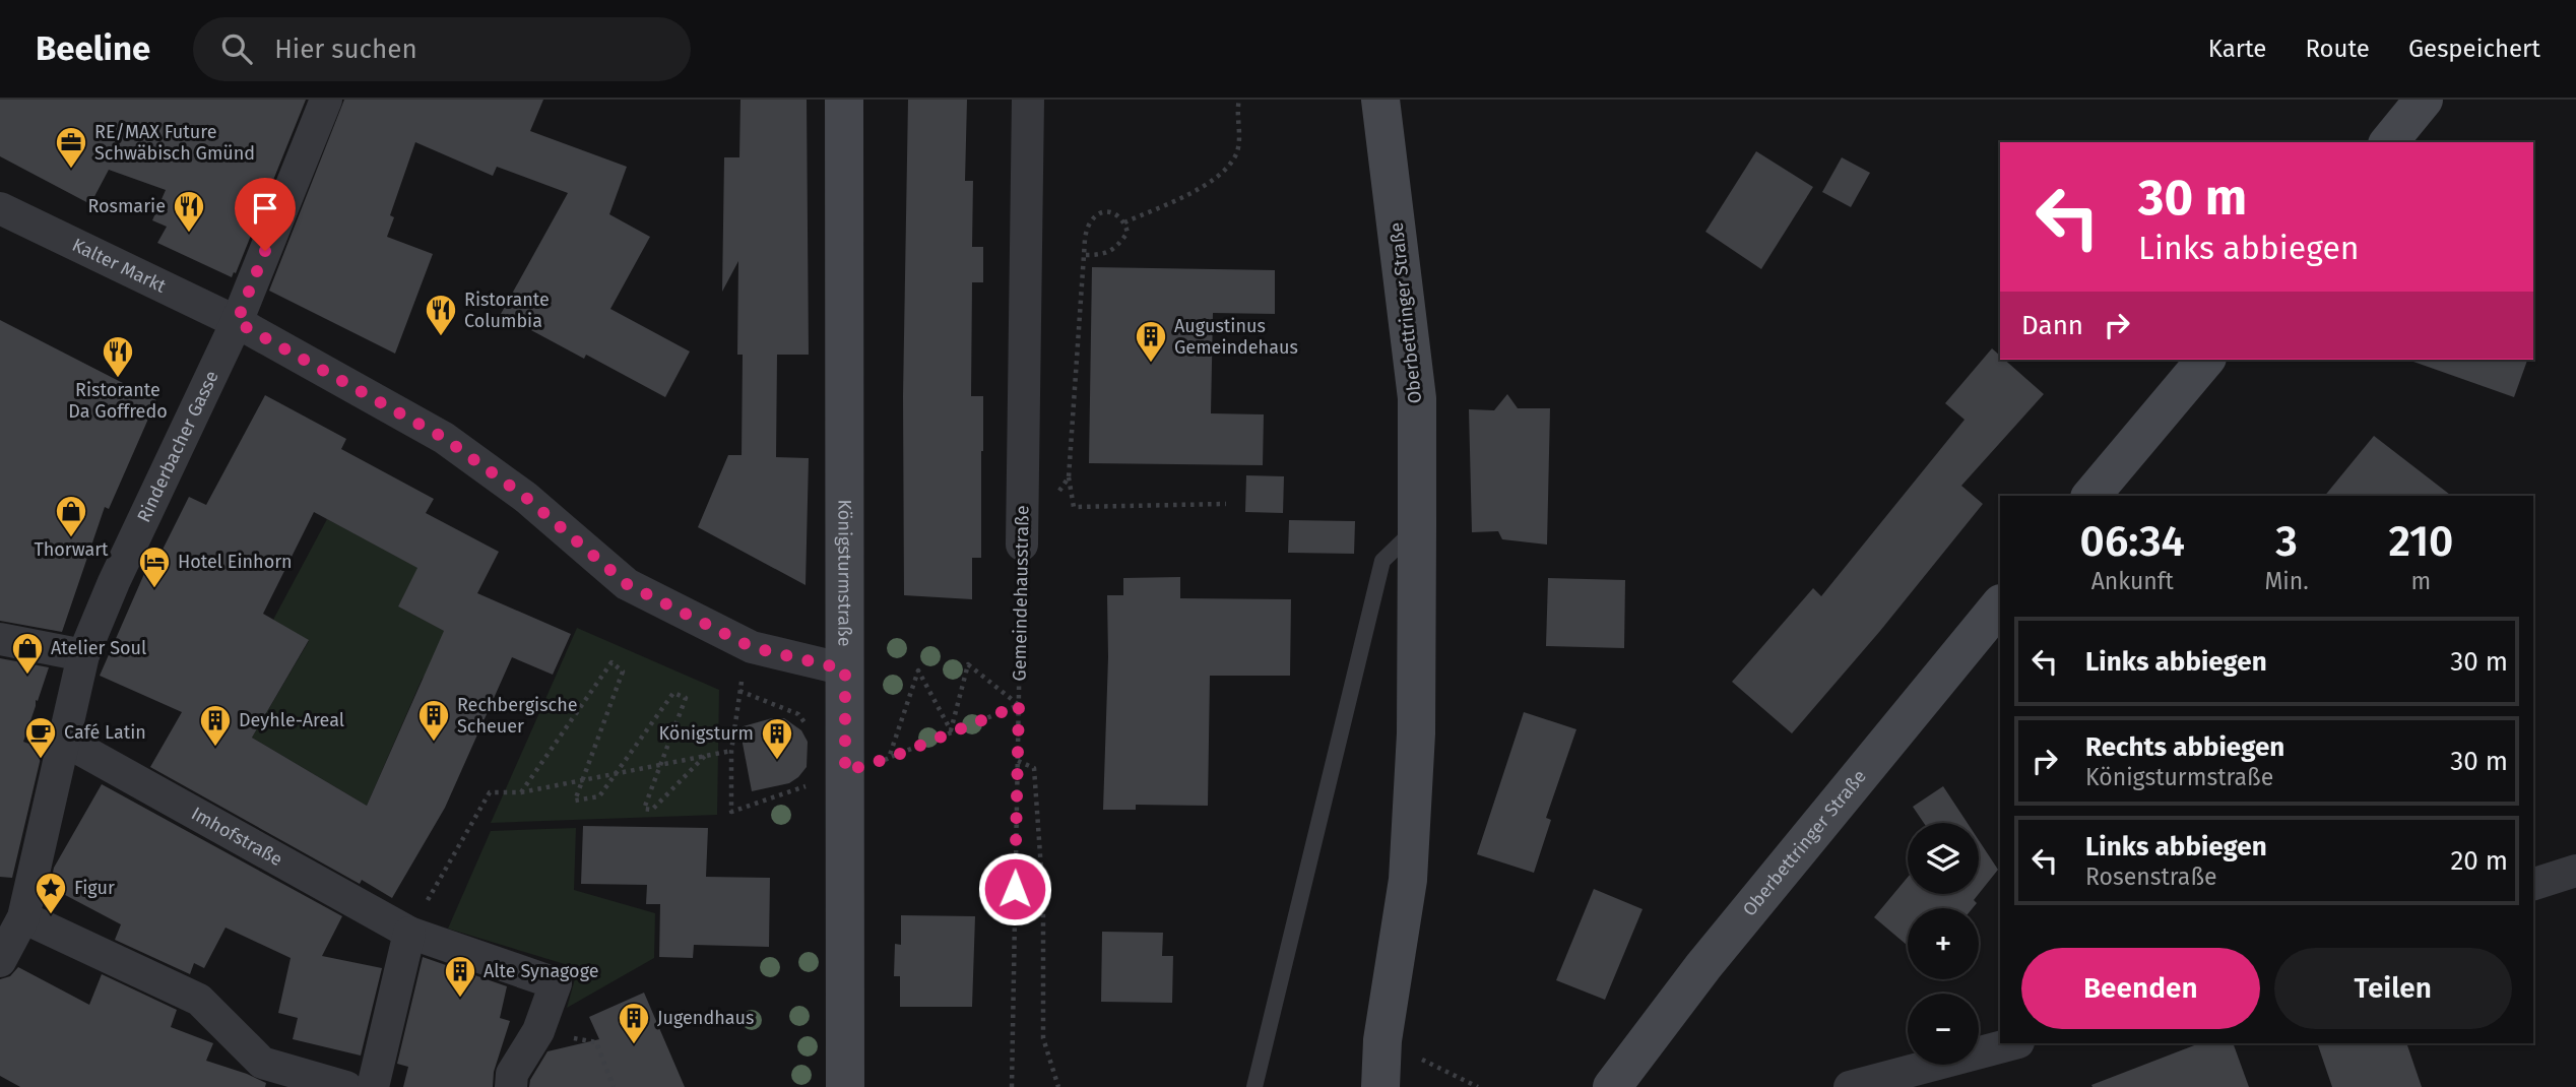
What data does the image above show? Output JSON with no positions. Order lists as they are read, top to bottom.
{
  "streets": {
    "street": [
      "Kalter Markt",
      "Oberbettringer Straße",
      "Rinderbacher Gasse",
      "Königsturmstraße",
      "Gemeindehausstraße",
      "Imhofstraße"
    ]
  },
  "crossings": [
    ["Kalter Markt", "Rinderbacher Gasse"],
    ["Kalter Markt", "Königsturmstraße"],
    ["Rinderbacher Gasse", "Imhofstraße"]
  ],
  "places": {
    "office": ["RE/MAX Future Schwäbisch Gmünd"],
    "restaurant": ["Rosmarie", "Ristorante Columbia", "Ristorante Da Goffredo"],
    "building": [
      "Augustinus Gemeindehaus",
      "Rechbergische Scheuer",
      "Deyhle-Areal",
      "Königsturm",
      "Alte Synagoge",
      "Jugendhaus"
    ],
    "shop": ["Thorwart", "Atelier Soul"],
    "hotel": ["Hotel Einhorn"],
    "cafe": ["Café Latin"],
    "place": ["Figur"]
  },
  "page": {
    "header": "Beeline",
    "search": "Hier suchen",
    "nav": ["Karte", "Route", "Gespeichert"],
    "turn": ["30 m", "Links abbiegen"],
    "then": "Dann",
    "eta": [
      "06:34",
      "Ankunft",
      "3",
      "Min.",
      "210",
      "m"
    ],
    "list": [
      {
        "name": "Links abbiegen",
        "value": "30 m"
      },
      {
        "name": "Rechts abbiegen",
        "note": "Königsturmstraße",
        "value": "30 m"
      },
      {
        "name": "Links abbiegen",
        "note": "Rosenstraße",
        "value": "20 m"
      }
    ],
    "map_buttons": ["+", "−"],
    "buttons": ["Beenden", "Teilen"]
  }
}
